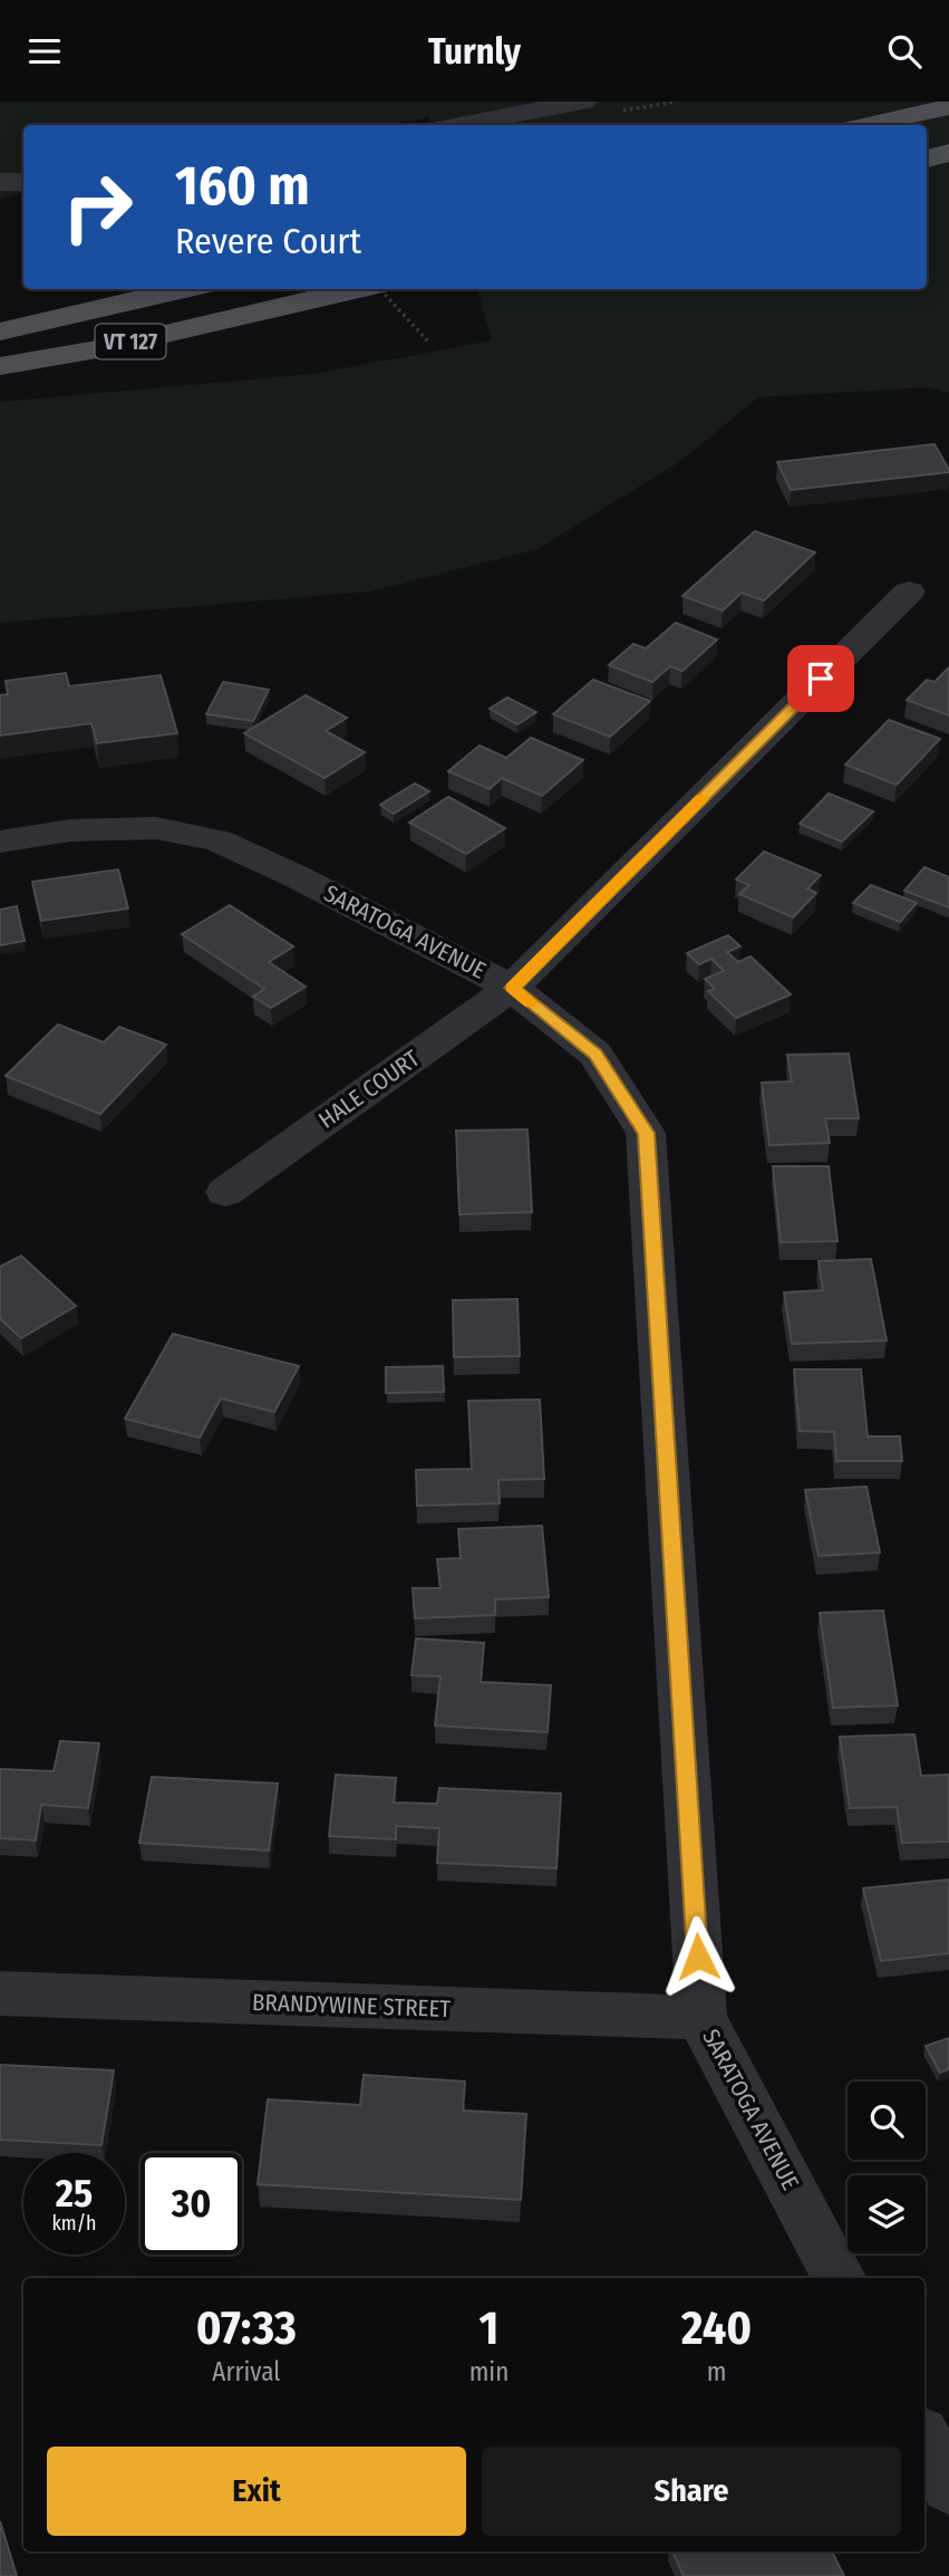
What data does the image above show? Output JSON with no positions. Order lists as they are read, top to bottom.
{
  "streets": {
    "main road": ["VT 127"],
    "street": ["SARATOGA AVENUE", "HALE COURT", "BRANDYWINE STREET"]
  },
  "crossings": [
    ["SARATOGA AVENUE", "HALE COURT"],
    ["SARATOGA AVENUE", "BRANDYWINE STREET"]
  ],
  "page": {
    "header": "Turnly",
    "turn": ["160 m", "Revere Court"],
    "speed": "25 km/h",
    "limit": "30",
    "eta": [
      "07:33",
      "Arrival",
      "1",
      "min",
      "240",
      "m"
    ],
    "buttons": ["Exit", "Share"]
  }
}
